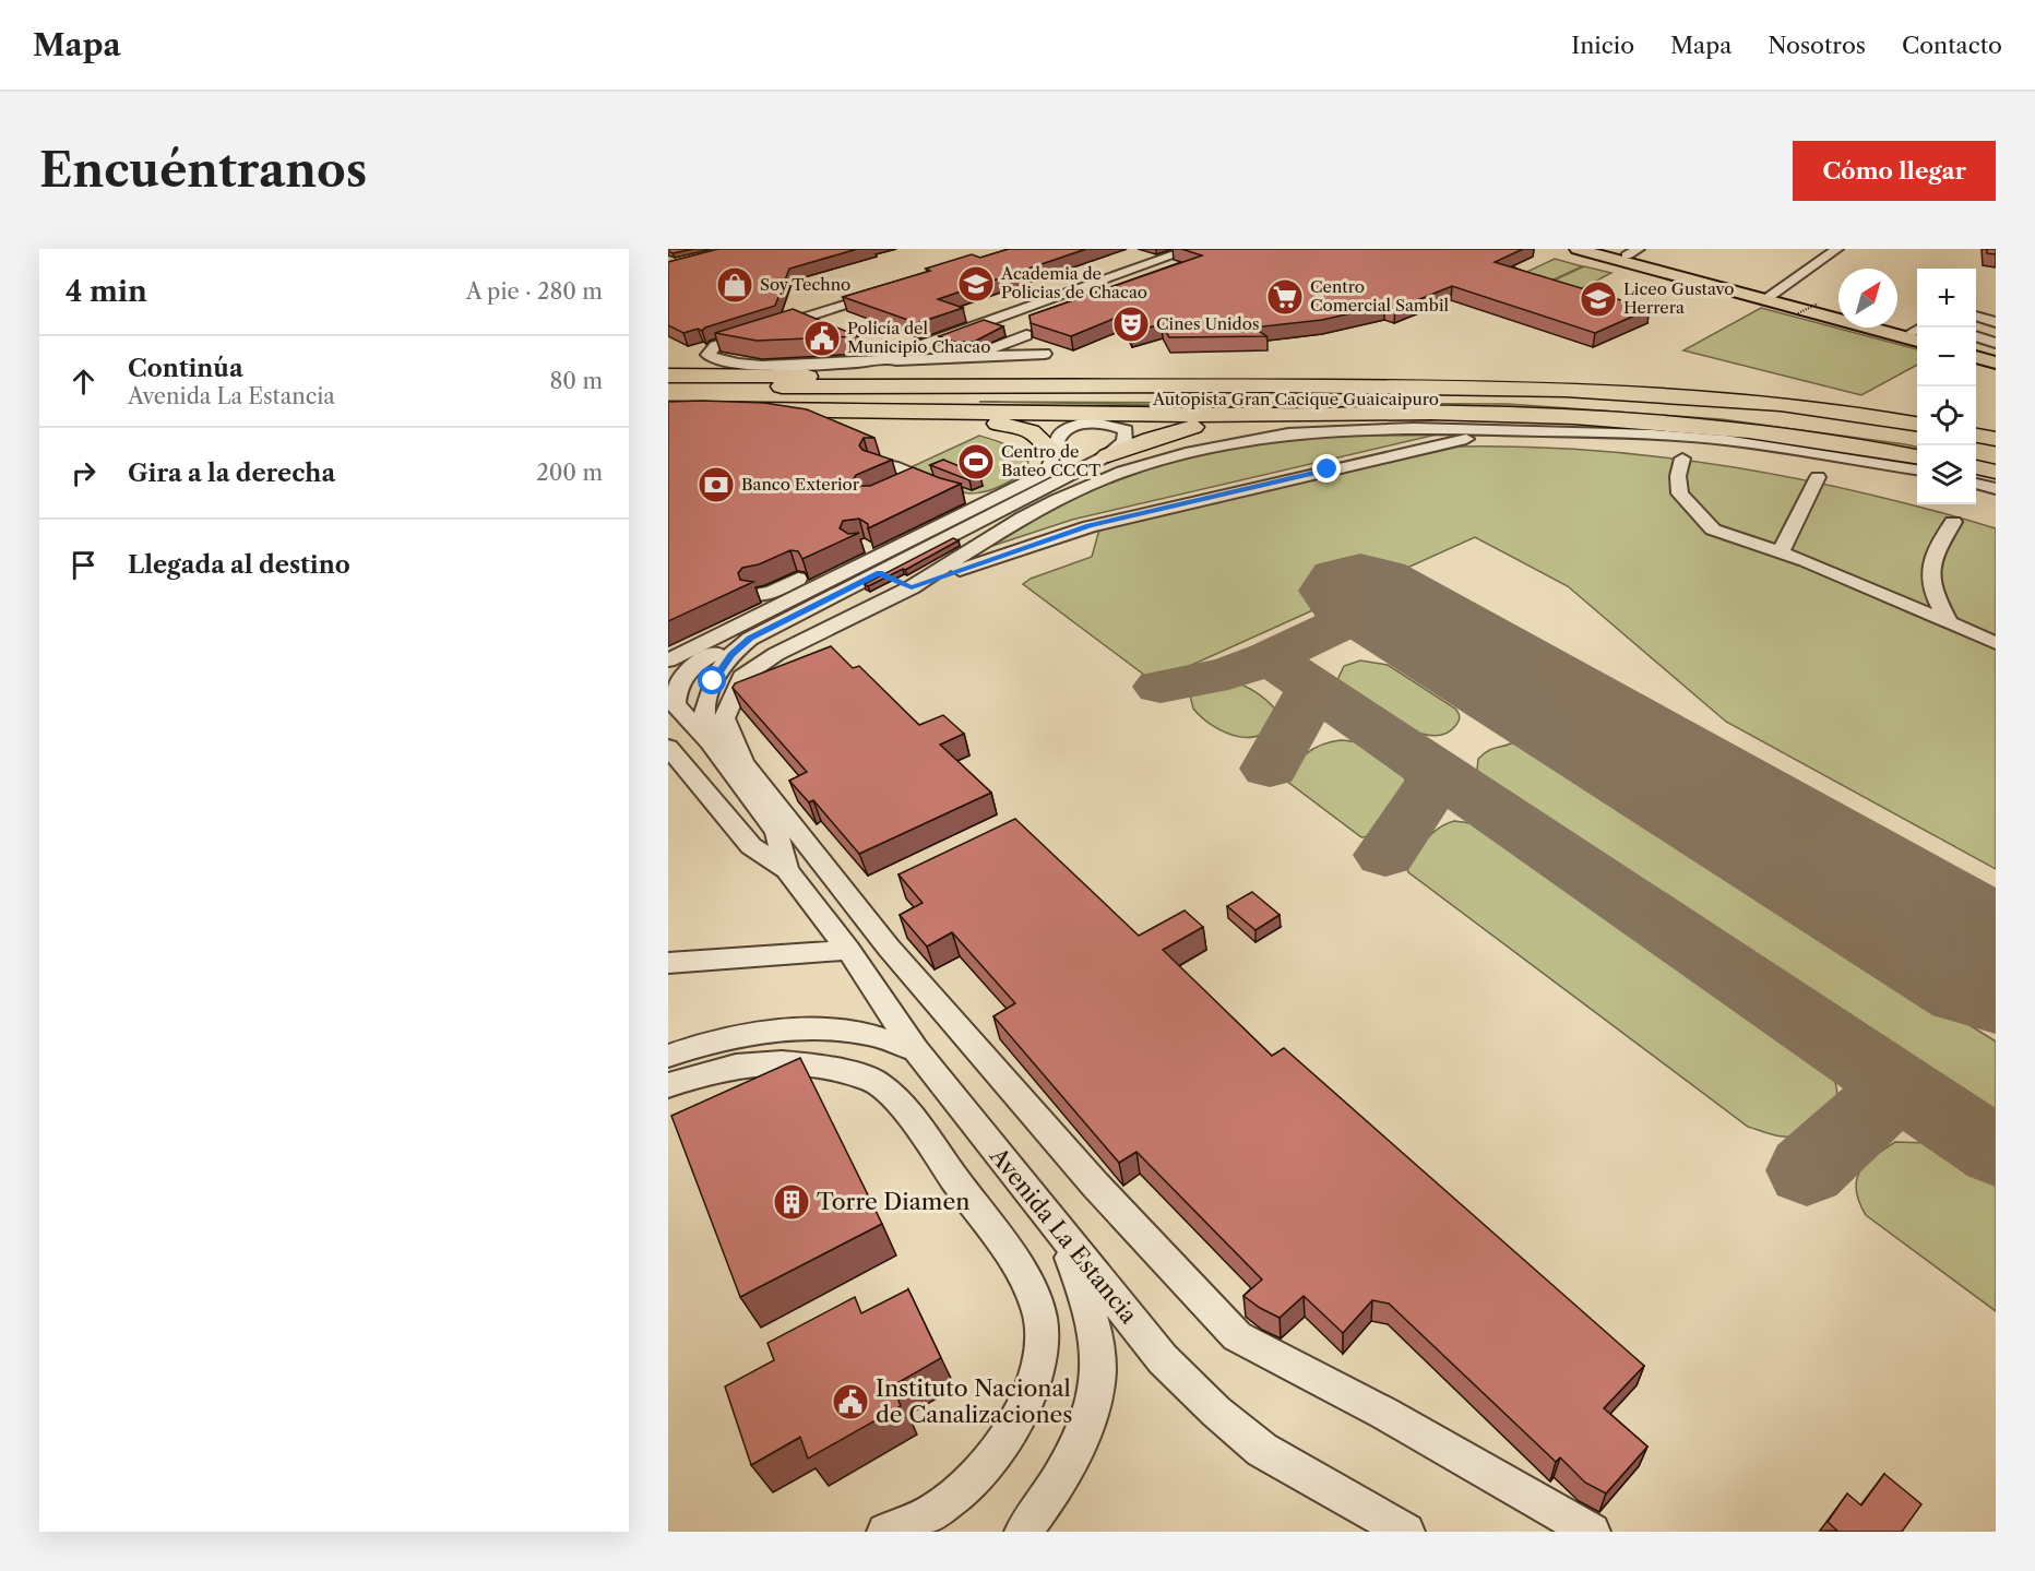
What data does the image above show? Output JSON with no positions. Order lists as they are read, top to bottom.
{
  "streets": {
    "highway": ["Autopista Gran Cacique Guaicaipuro"],
    "street": ["Avenida La Estancia"]
  },
  "places": {
    "school or university": ["Academia de Policias de Chacao", "Liceo Gustavo Herrera"],
    "shop": ["Soy Techno"],
    "supermarket": ["Centro Comercial Sambil"],
    "theatre": ["Cines Unidos"],
    "public building": ["Policía del Municipio Chacao", "Instituto Nacional de Canalizaciones"],
    "sports": ["Centro de Bateo CCCT"],
    "bank": ["Banco Exterior"],
    "building": ["Torre Diamen"]
  },
  "north": "top right",
  "page": {
    "header": "Mapa",
    "nav": [
      "Inicio",
      "Mapa",
      "Nosotros",
      "Contacto"
    ],
    "buttons": "Cómo llegar",
    "title": "Encuéntranos",
    "heading": ["4 min", "A pie · 280 m"],
    "map_buttons": ["+", "−"],
    "list": [
      ["Continúa", "Avenida La Estancia", "80 m"],
      ["Gira a la derecha", "200 m"],
      "Llegada al destino"
    ]
  }
}
